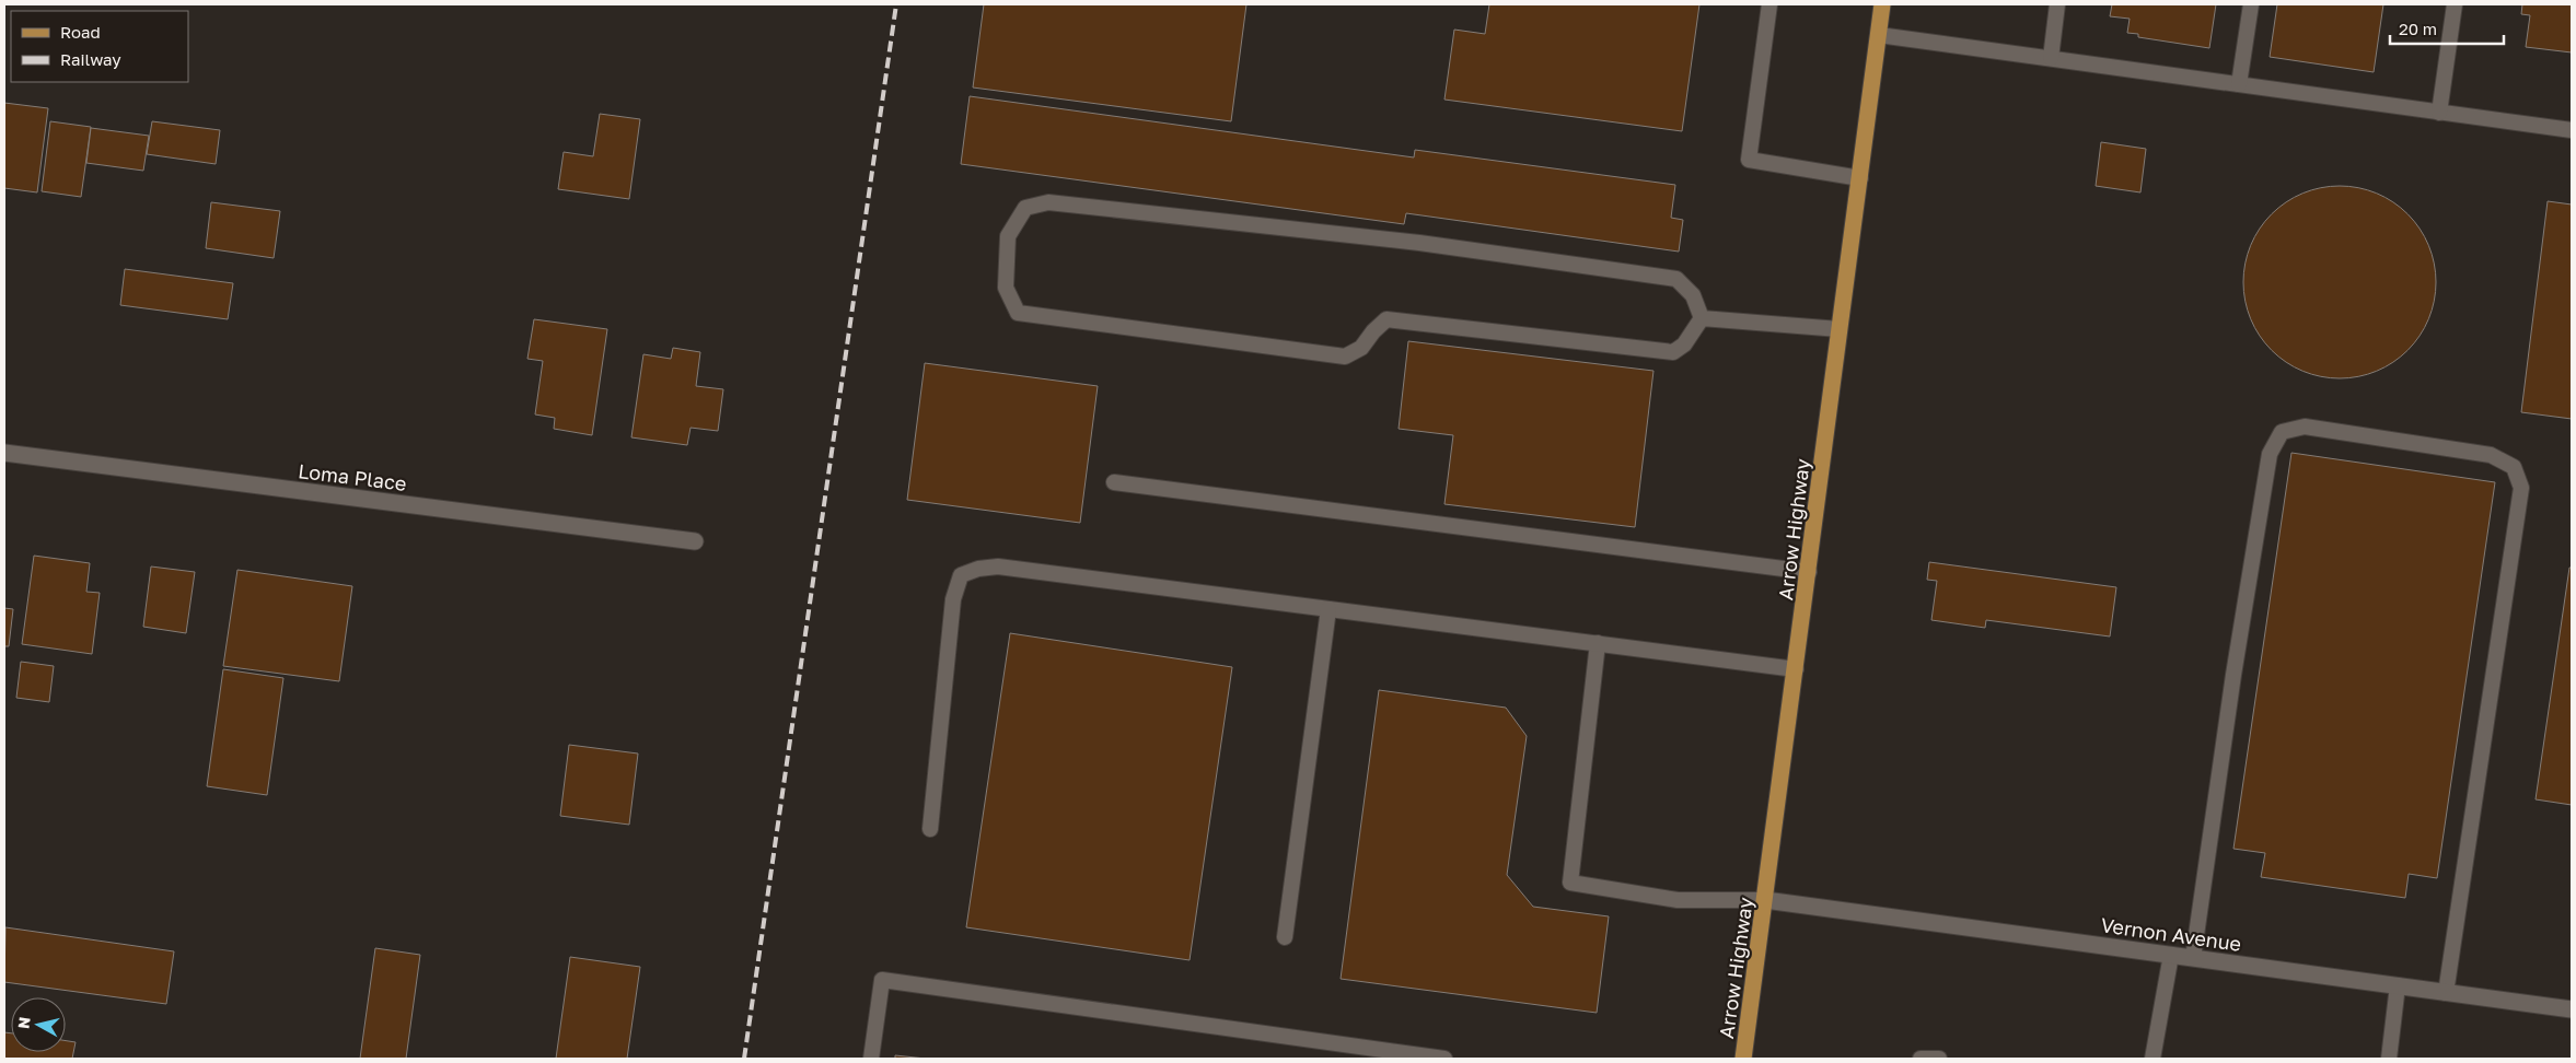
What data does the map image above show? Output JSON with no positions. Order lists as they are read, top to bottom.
{
  "streets": {
    "main road": ["Arrow Highway"],
    "street": ["Loma Place", "Vernon Avenue"]
  },
  "crossings": [
    ["Arrow Highway", "Vernon Avenue"]
  ],
  "legend": ["Road", "Railway"],
  "scale_bar": "20 m",
  "north": "left"
}
